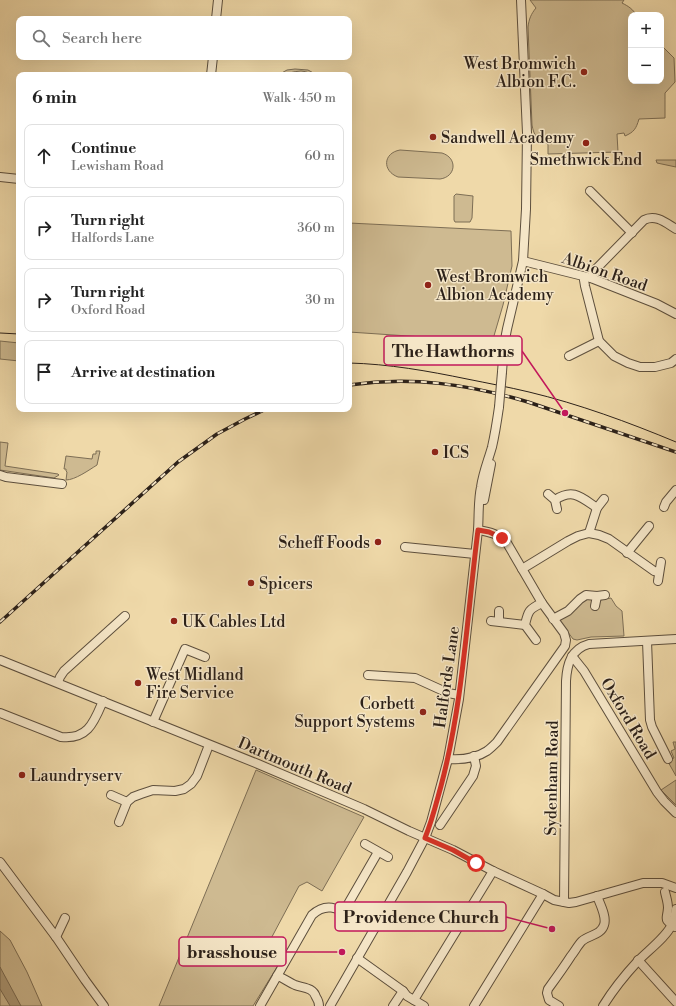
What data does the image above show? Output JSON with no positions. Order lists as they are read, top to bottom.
{
  "streets": {
    "street": [
      "Albion Road",
      "Halfords Lane",
      "Oxford Road",
      "Dartmouth Road",
      "Sydenham Road"
    ]
  },
  "crossings": [
    ["Albion Road", "Halfords Lane"],
    ["Halfords Lane", "Dartmouth Road"],
    ["Oxford Road", "Sydenham Road"],
    ["Dartmouth Road", "Sydenham Road"]
  ],
  "places": [
    "West Bromwich Albion F.C.",
    "Sandwell Academy",
    "Smethwick End",
    "West Bromwich Albion Academy",
    "The Hawthorns",
    "ICS",
    "Scheff Foods",
    "Spicers",
    "UK Cables Ltd",
    "West Midland Fire Service",
    "Corbett Support Systems",
    "Laundryserv",
    "Providence Church",
    "brasshouse"
  ],
  "page": {
    "map_buttons": ["+", "−"],
    "search": "Search here",
    "heading": ["6 min", "Walk · 450 m"],
    "list": [
      ["Continue", "Lewisham Road", "60 m"],
      ["Turn right", "Halfords Lane", "360 m"],
      ["Turn right", "Oxford Road", "30 m"],
      "Arrive at destination"
    ]
  }
}
